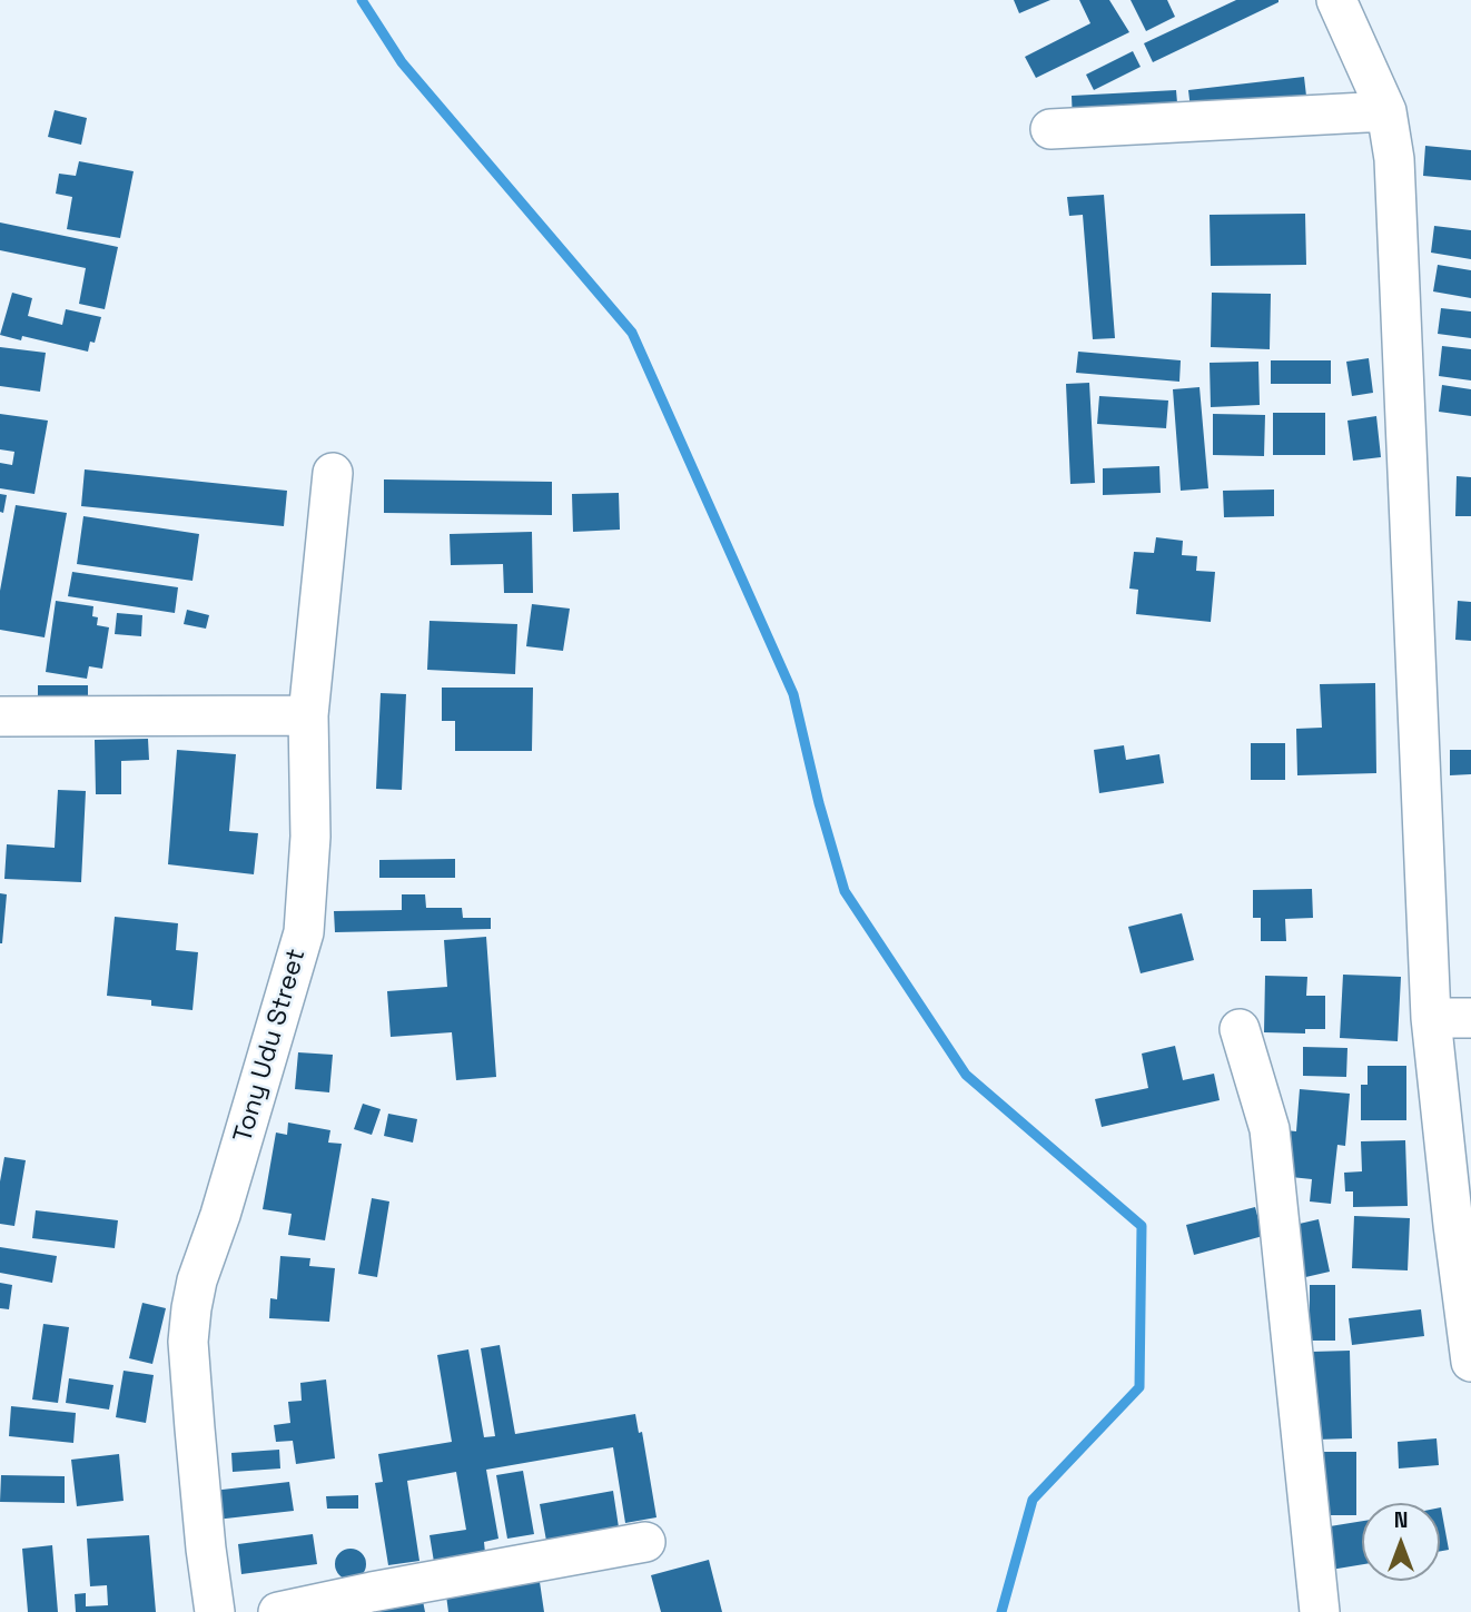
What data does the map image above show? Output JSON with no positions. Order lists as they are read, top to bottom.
{
  "streets": {
    "street": ["Tony Udu Street"]
  },
  "north": "top"
}
